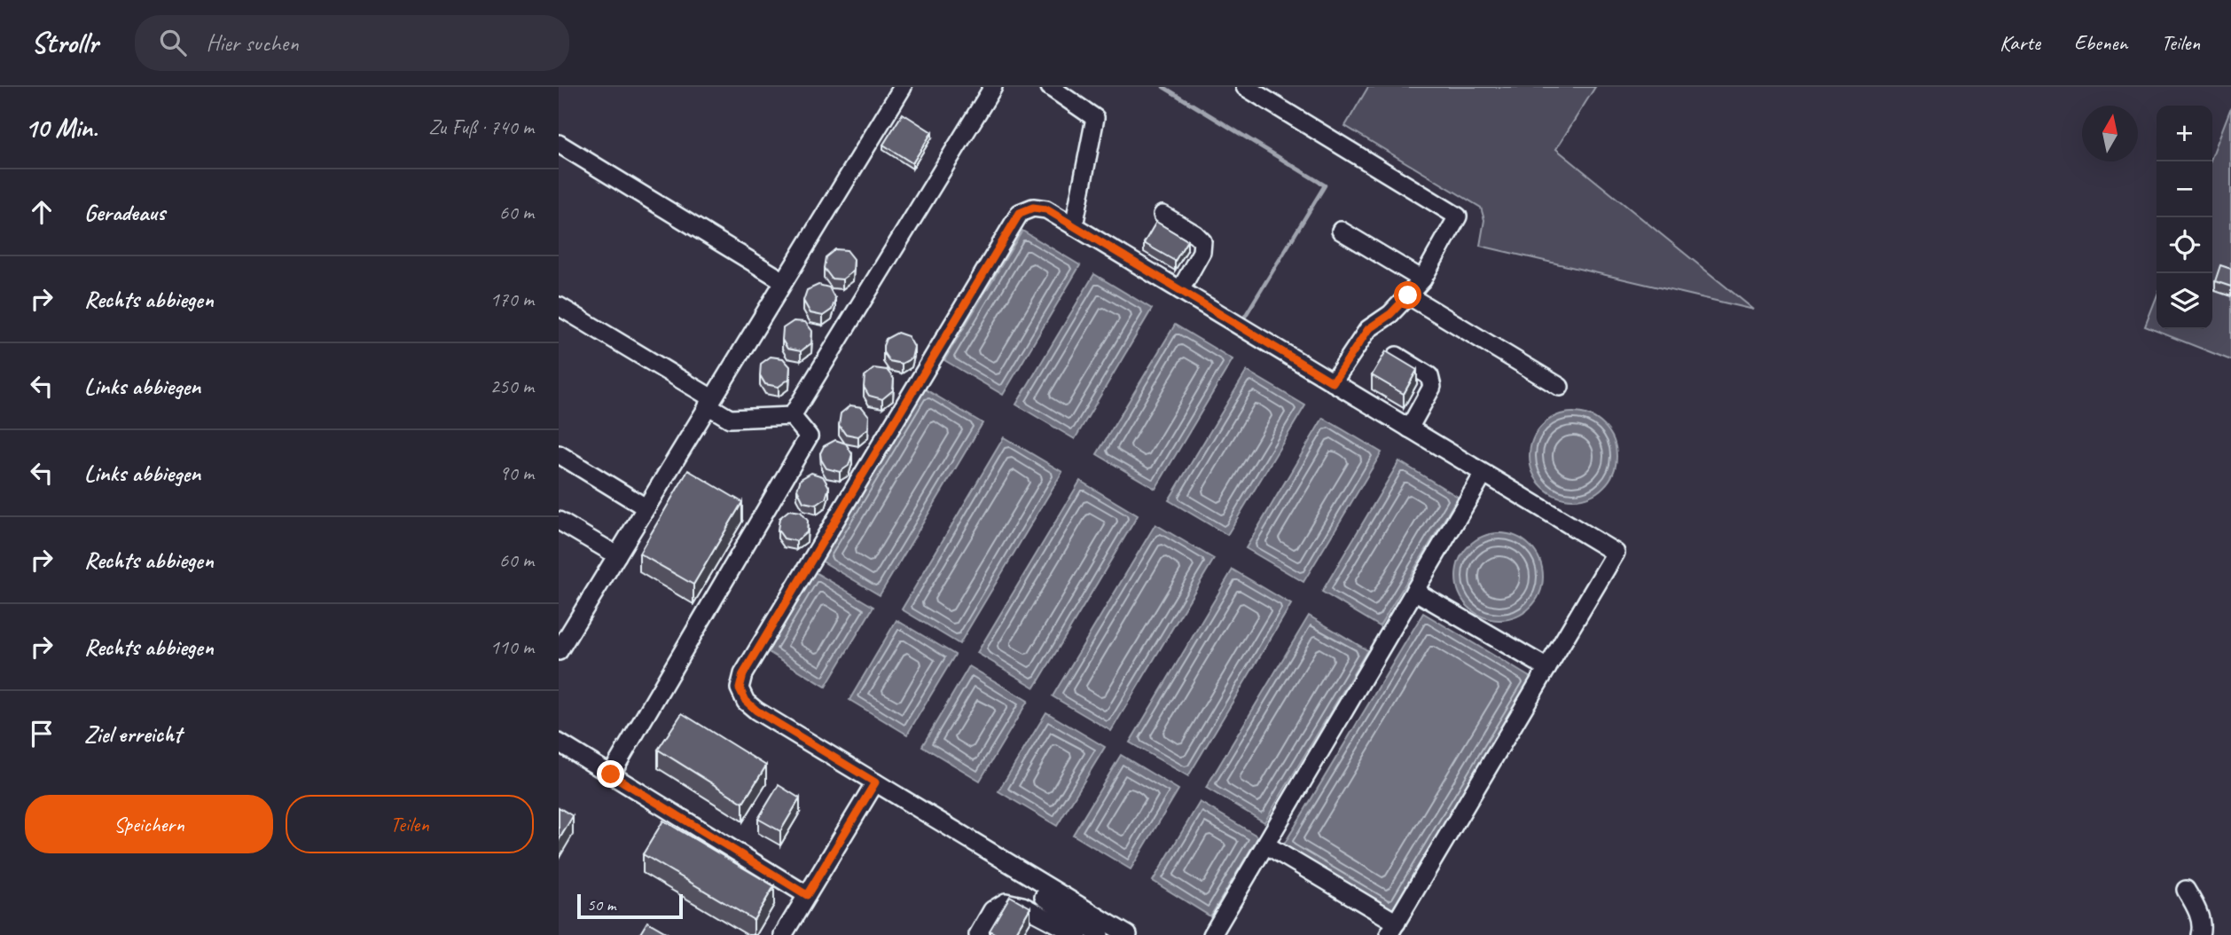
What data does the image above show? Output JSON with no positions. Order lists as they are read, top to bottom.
{
  "scale_bar": "50 m",
  "north": "top",
  "page": {
    "header": "Strollr",
    "search": "Hier suchen",
    "nav": ["Karte", "Ebenen", "Teilen"],
    "heading": ["10 Min.", "Zu Fuß · 740 m"],
    "map_buttons": ["+", "−"],
    "list": [
      ["Geradeaus", "60 m"],
      ["Rechts abbiegen", "170 m"],
      ["Links abbiegen", "250 m"],
      ["Links abbiegen", "90 m"],
      ["Rechts abbiegen", "60 m"],
      ["Rechts abbiegen", "110 m"],
      "Ziel erreicht"
    ],
    "buttons": ["Speichern", "Teilen"],
    "scale": "50 m"
  }
}
